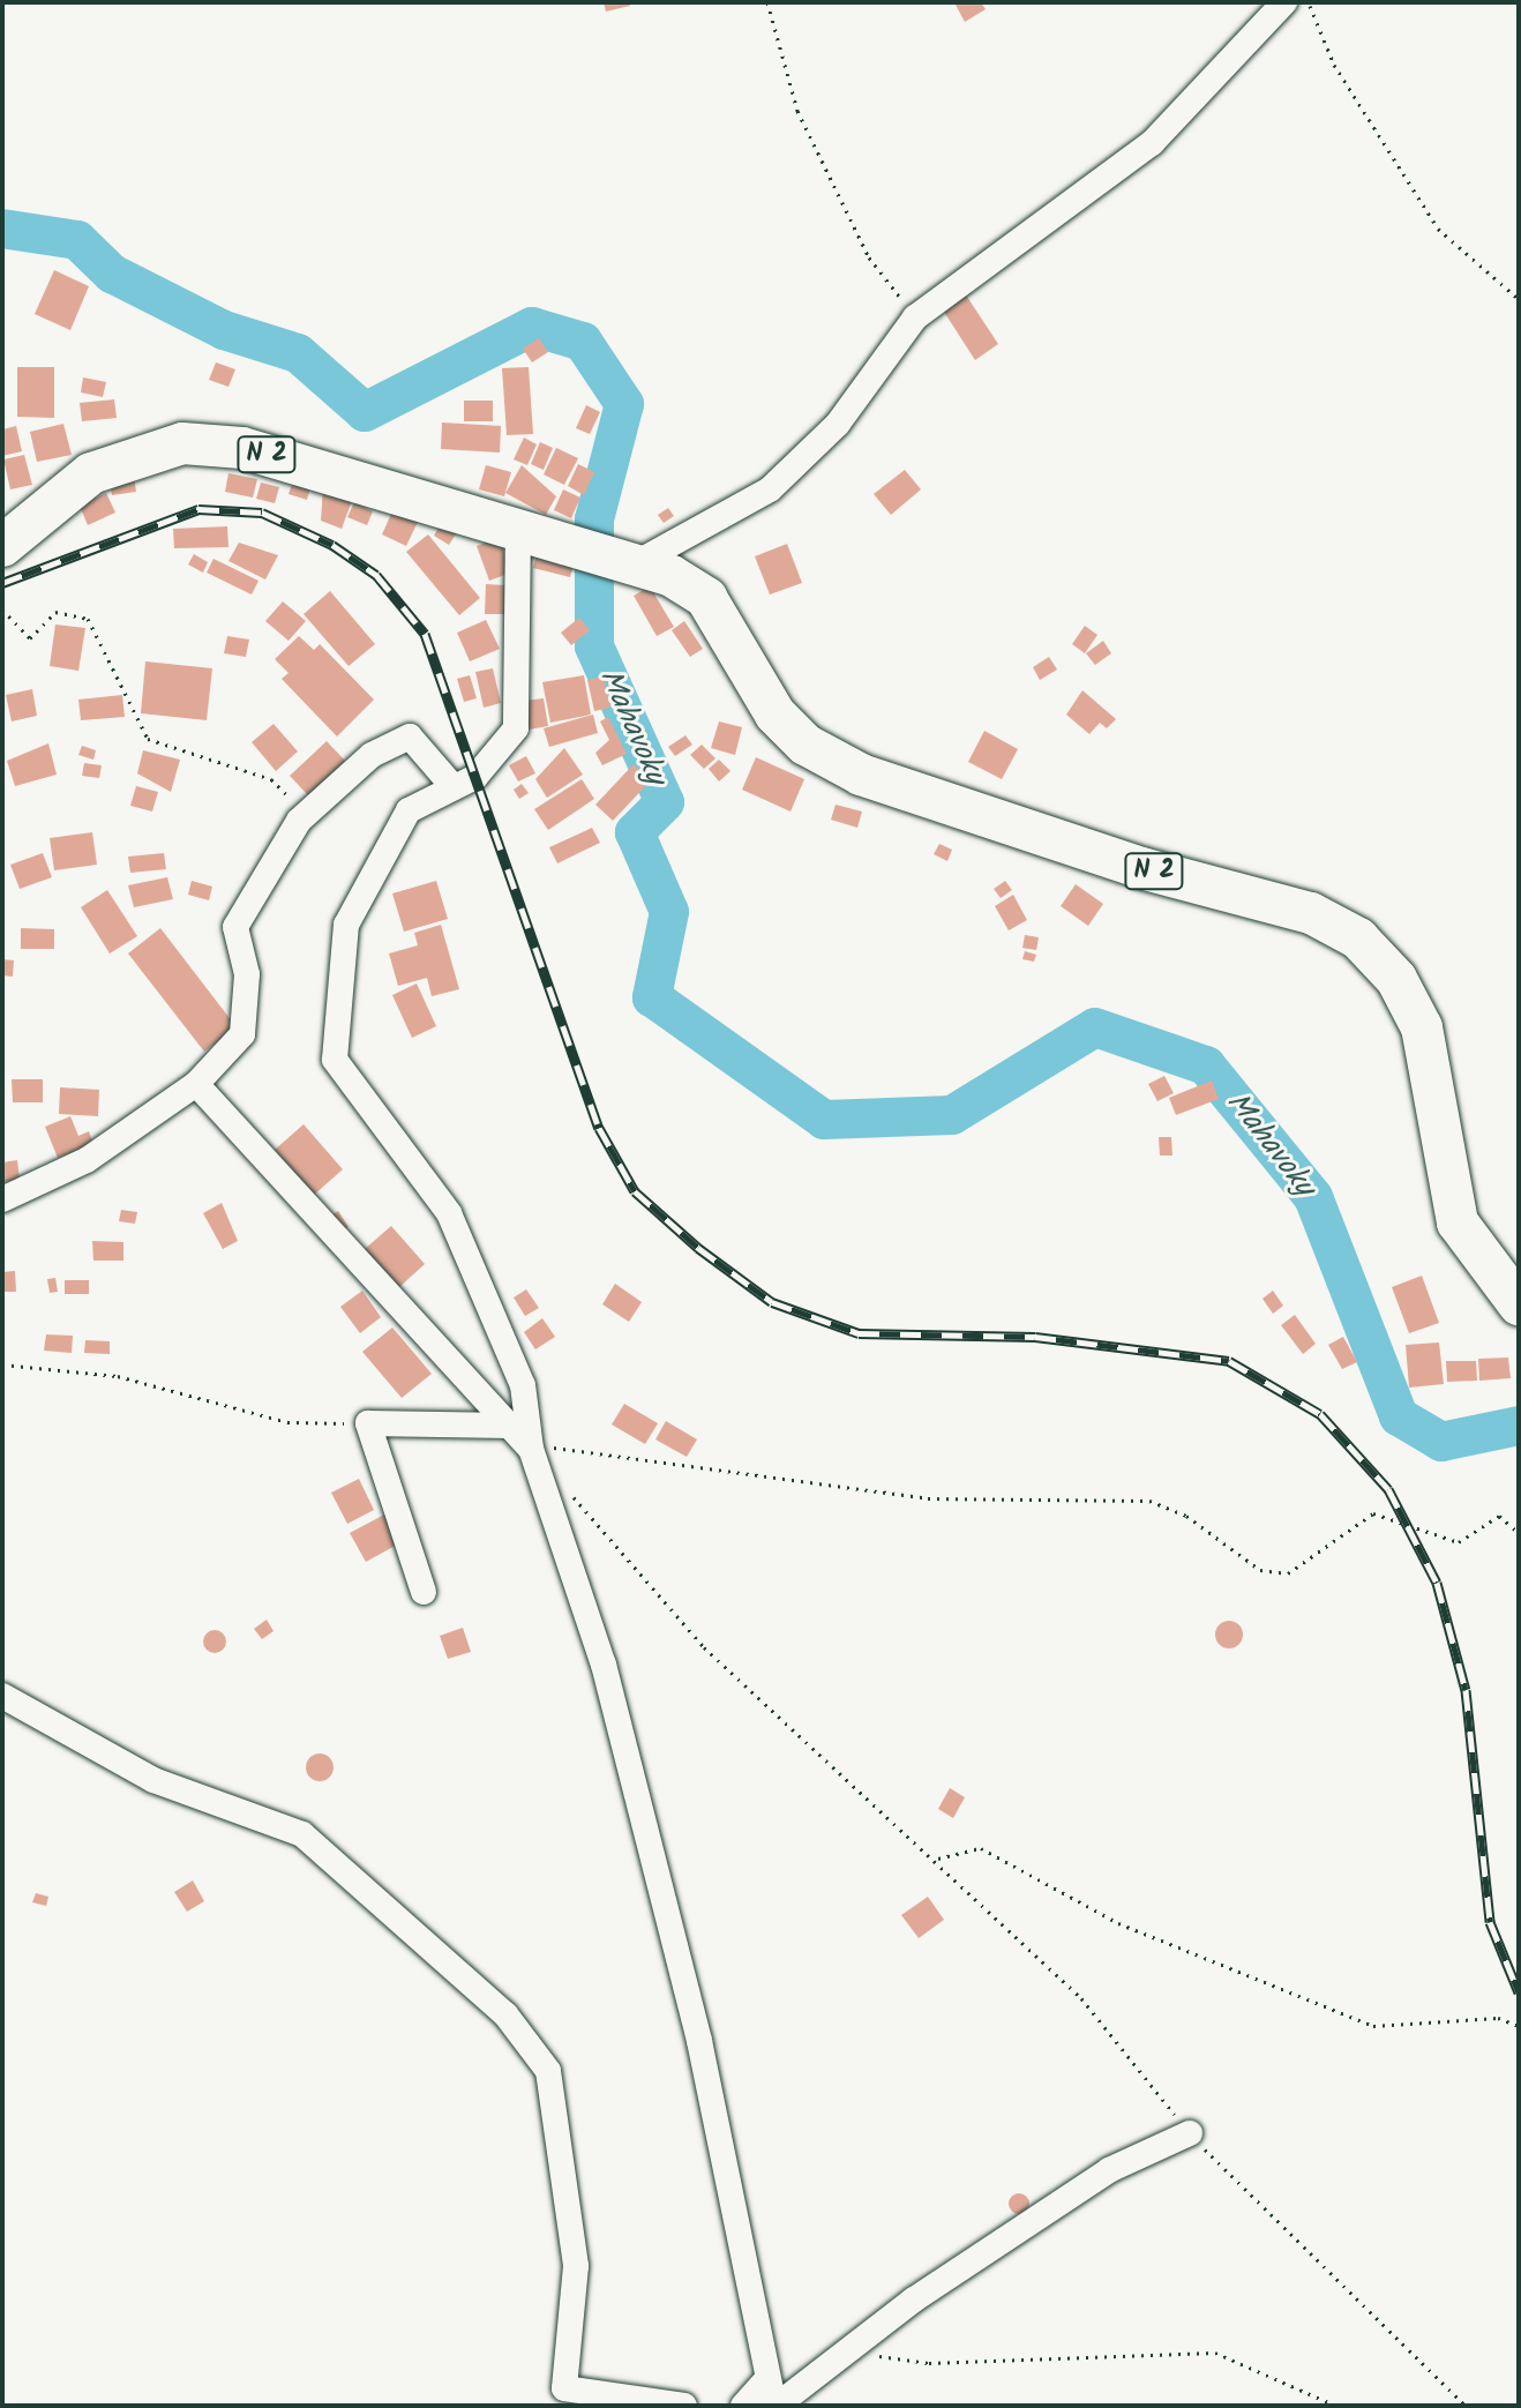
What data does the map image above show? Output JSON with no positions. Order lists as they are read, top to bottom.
{
  "streets": {
    "main road": ["N 2"]
  },
  "water": ["Mahavoky"]
}
